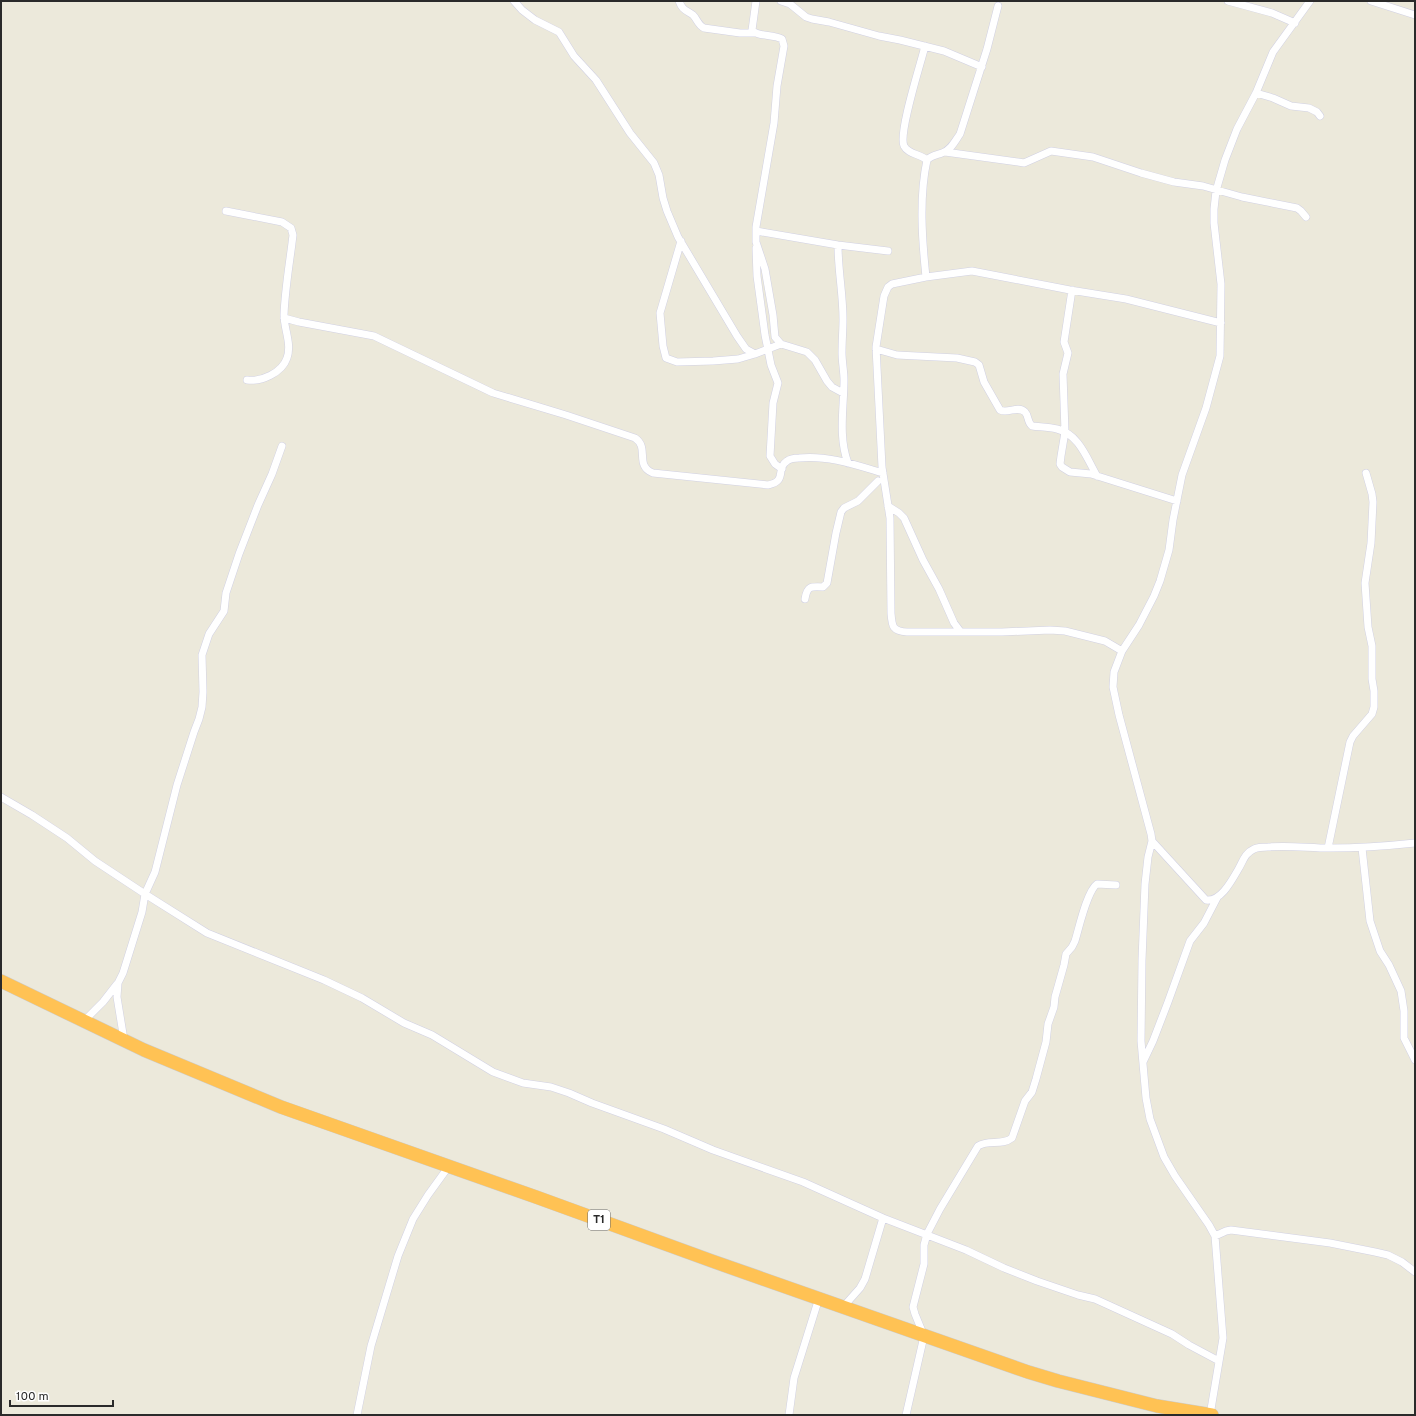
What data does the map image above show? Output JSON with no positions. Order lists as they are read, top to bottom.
{
  "streets": {
    "highway": ["T1"]
  },
  "scale_bar": "100 m"
}
